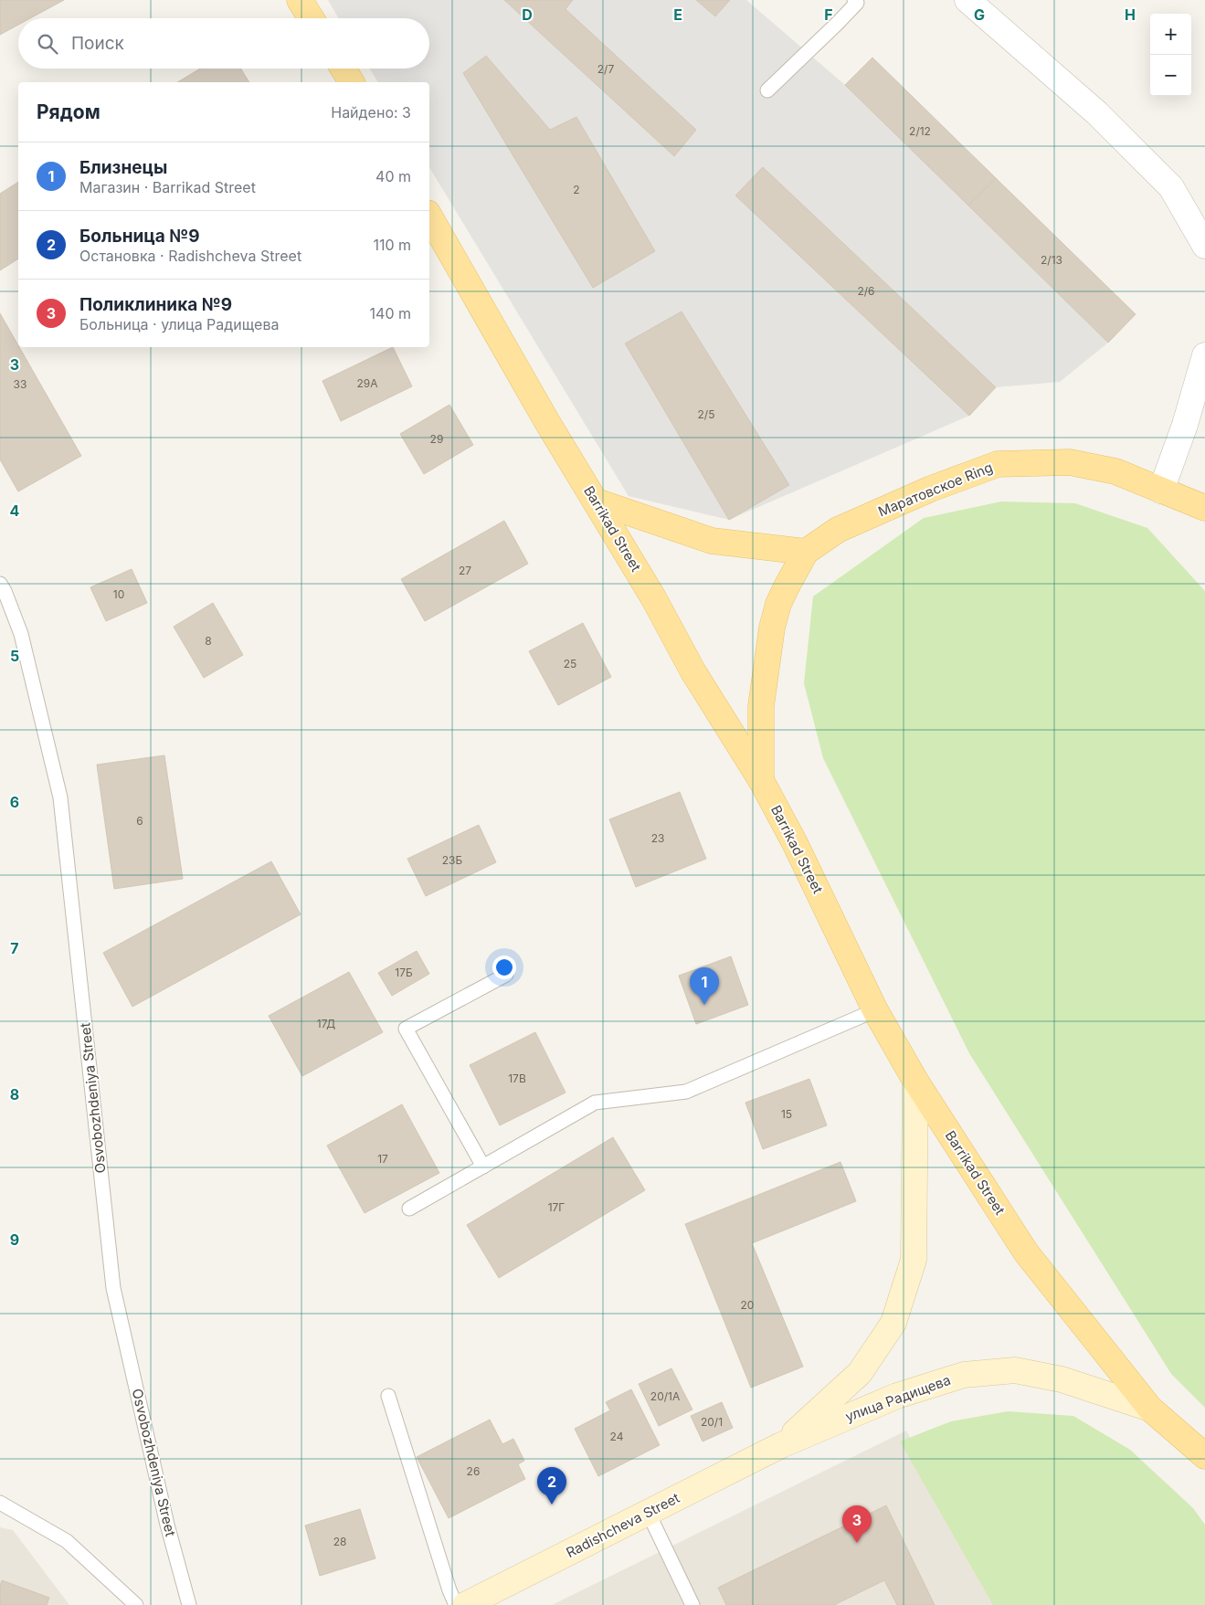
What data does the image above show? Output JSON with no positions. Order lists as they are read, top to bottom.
{
  "streets": {
    "main road": [
      "Маратовское Ring",
      "Barrikad Street",
      "улица Радищева",
      "Radishcheva Street"
    ],
    "lane": ["Osvobozhdeniya Street"]
  },
  "crossings": [
    ["Barrikad Street", "улица Радищева"],
    ["улица Радищева", "Radishcheva Street"]
  ],
  "house_numbers": [
    "2/7",
    "2/12",
    "2",
    "2/13",
    "2/6",
    "29А",
    "33",
    "2/5",
    "29",
    "27",
    "10",
    "8",
    "25",
    "6",
    "23",
    "23Б",
    "17Б",
    "17Д",
    "17В",
    "15",
    "17",
    "17Г",
    "20",
    "20/1А",
    "20/1",
    "24",
    "26",
    "28"
  ],
  "page": {
    "map_buttons": ["+", "−"],
    "search": "Поиск",
    "heading": ["Рядом", "Найдено: 3"],
    "list": [
      {
        "mark": "1",
        "name": "Близнецы",
        "note": "Магазин · Barrikad Street",
        "value": "40 m"
      },
      {
        "mark": "2",
        "name": "Больница №9",
        "note": "Остановка · Radishcheva Street",
        "value": "110 m"
      },
      {
        "mark": "3",
        "name": "Поликлиника №9",
        "note": "Больница · улица Радищева",
        "value": "140 m"
      }
    ],
    "pins": ["1", "2", "3"]
  },
  "grid": {
    "columns": [
      "D",
      "E",
      "F",
      "G",
      "H"
    ],
    "rows": [
      "3",
      "4",
      "5",
      "6",
      "7",
      "8",
      "9"
    ]
  }
}
